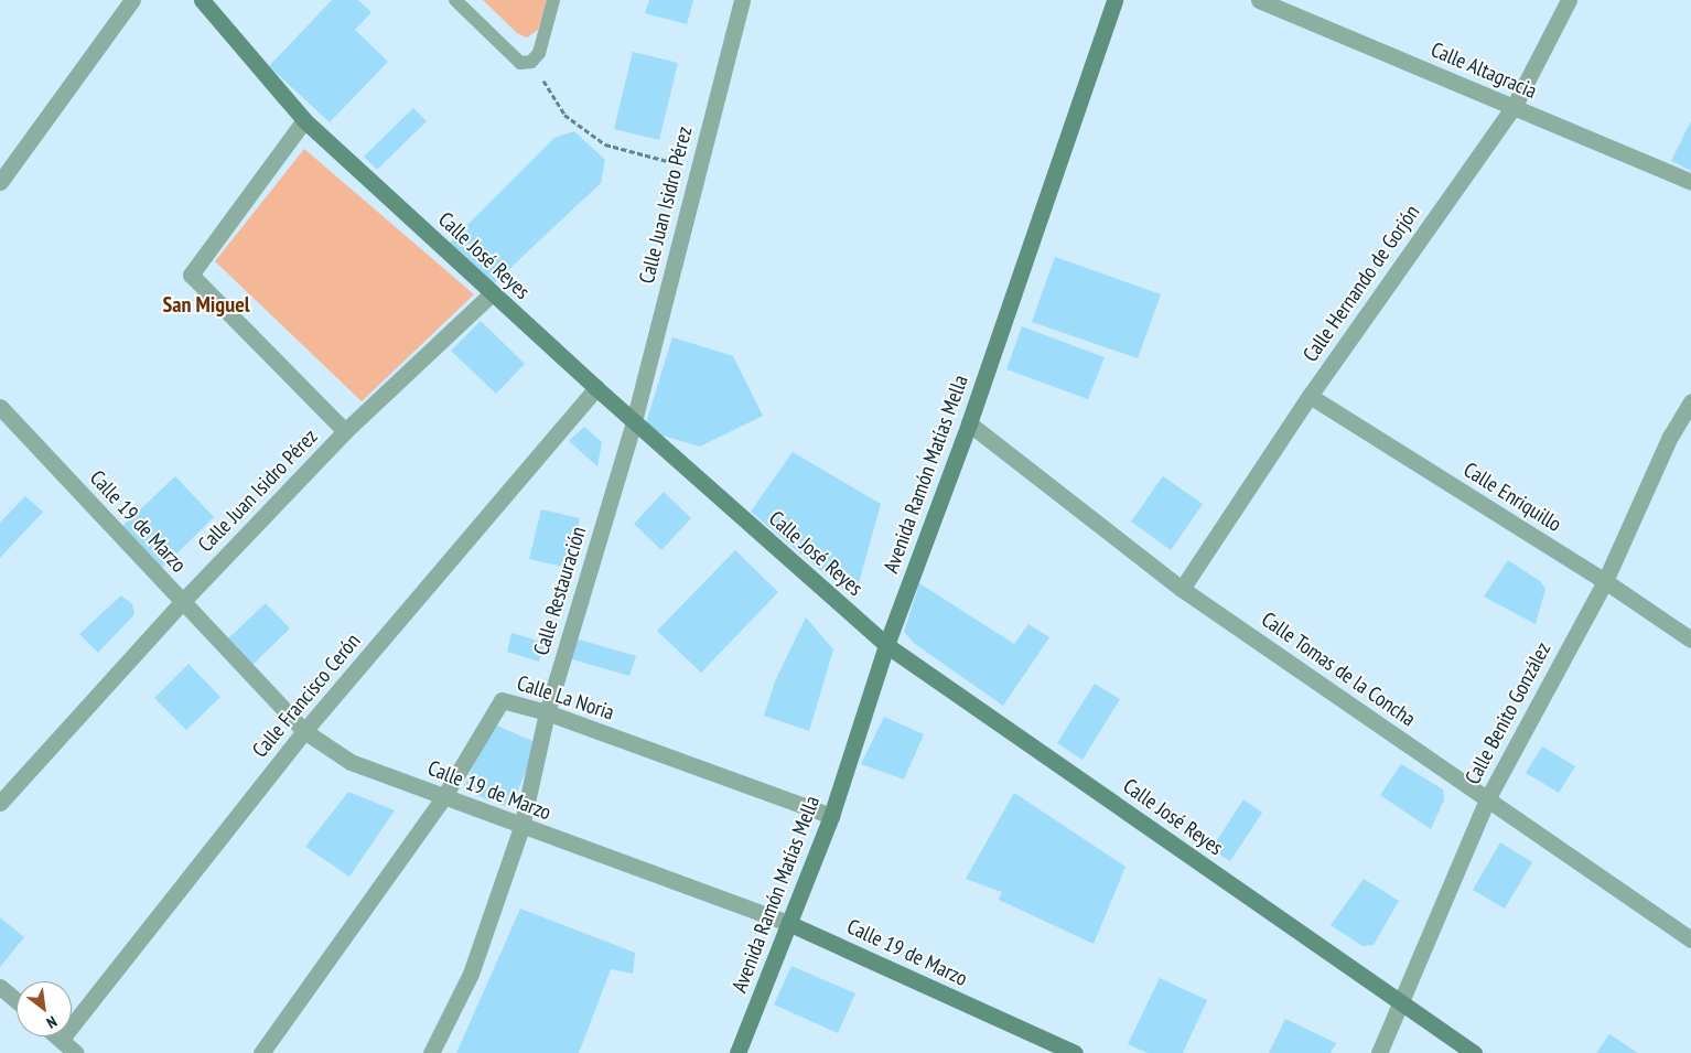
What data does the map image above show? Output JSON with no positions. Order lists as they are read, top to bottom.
{
  "streets": {
    "main road": ["Calle José Reyes", "Avenida Ramón Matías Mella", "Calle 19 de Marzo"],
    "street": [
      "Calle Altagracia",
      "Calle Juan Isidro Pérez",
      "Calle Hernando de Gorjón",
      "Calle Enriquillo",
      "Calle Restauración",
      "Calle Tomas de la Concha",
      "Calle Francisco Cerón",
      "Calle La Noria",
      "Calle Benito González"
    ]
  },
  "crossings": [
    ["Calle Altagracia", "Calle Hernando de Gorjón"],
    ["Calle Juan Isidro Pérez", "Calle José Reyes"],
    ["Calle Juan Isidro Pérez", "Calle 19 de Marzo"],
    ["Calle Juan Isidro Pérez", "Calle Restauración"],
    ["Calle José Reyes", "Avenida Ramón Matías Mella"],
    ["Calle José Reyes", "Calle Restauración"],
    ["Calle José Reyes", "Calle Francisco Cerón"],
    ["Calle José Reyes", "Calle Benito González"],
    ["Calle Hernando de Gorjón", "Calle Enriquillo"],
    ["Calle Hernando de Gorjón", "Calle Tomas de la Concha"],
    ["Avenida Ramón Matías Mella", "Calle 19 de Marzo"],
    ["Avenida Ramón Matías Mella", "Calle Tomas de la Concha"],
    ["Avenida Ramón Matías Mella", "Calle La Noria"],
    ["Calle Enriquillo", "Calle Benito González"],
    ["Calle 19 de Marzo", "Calle Restauración"],
    ["Calle 19 de Marzo", "Calle Francisco Cerón"],
    ["Calle 19 de Marzo", "Calle La Noria"],
    ["Calle Restauración", "Calle La Noria"],
    ["Calle Tomas de la Concha", "Calle Benito González"]
  ],
  "districts": ["San Miguel"],
  "north": "bottom right"
}
